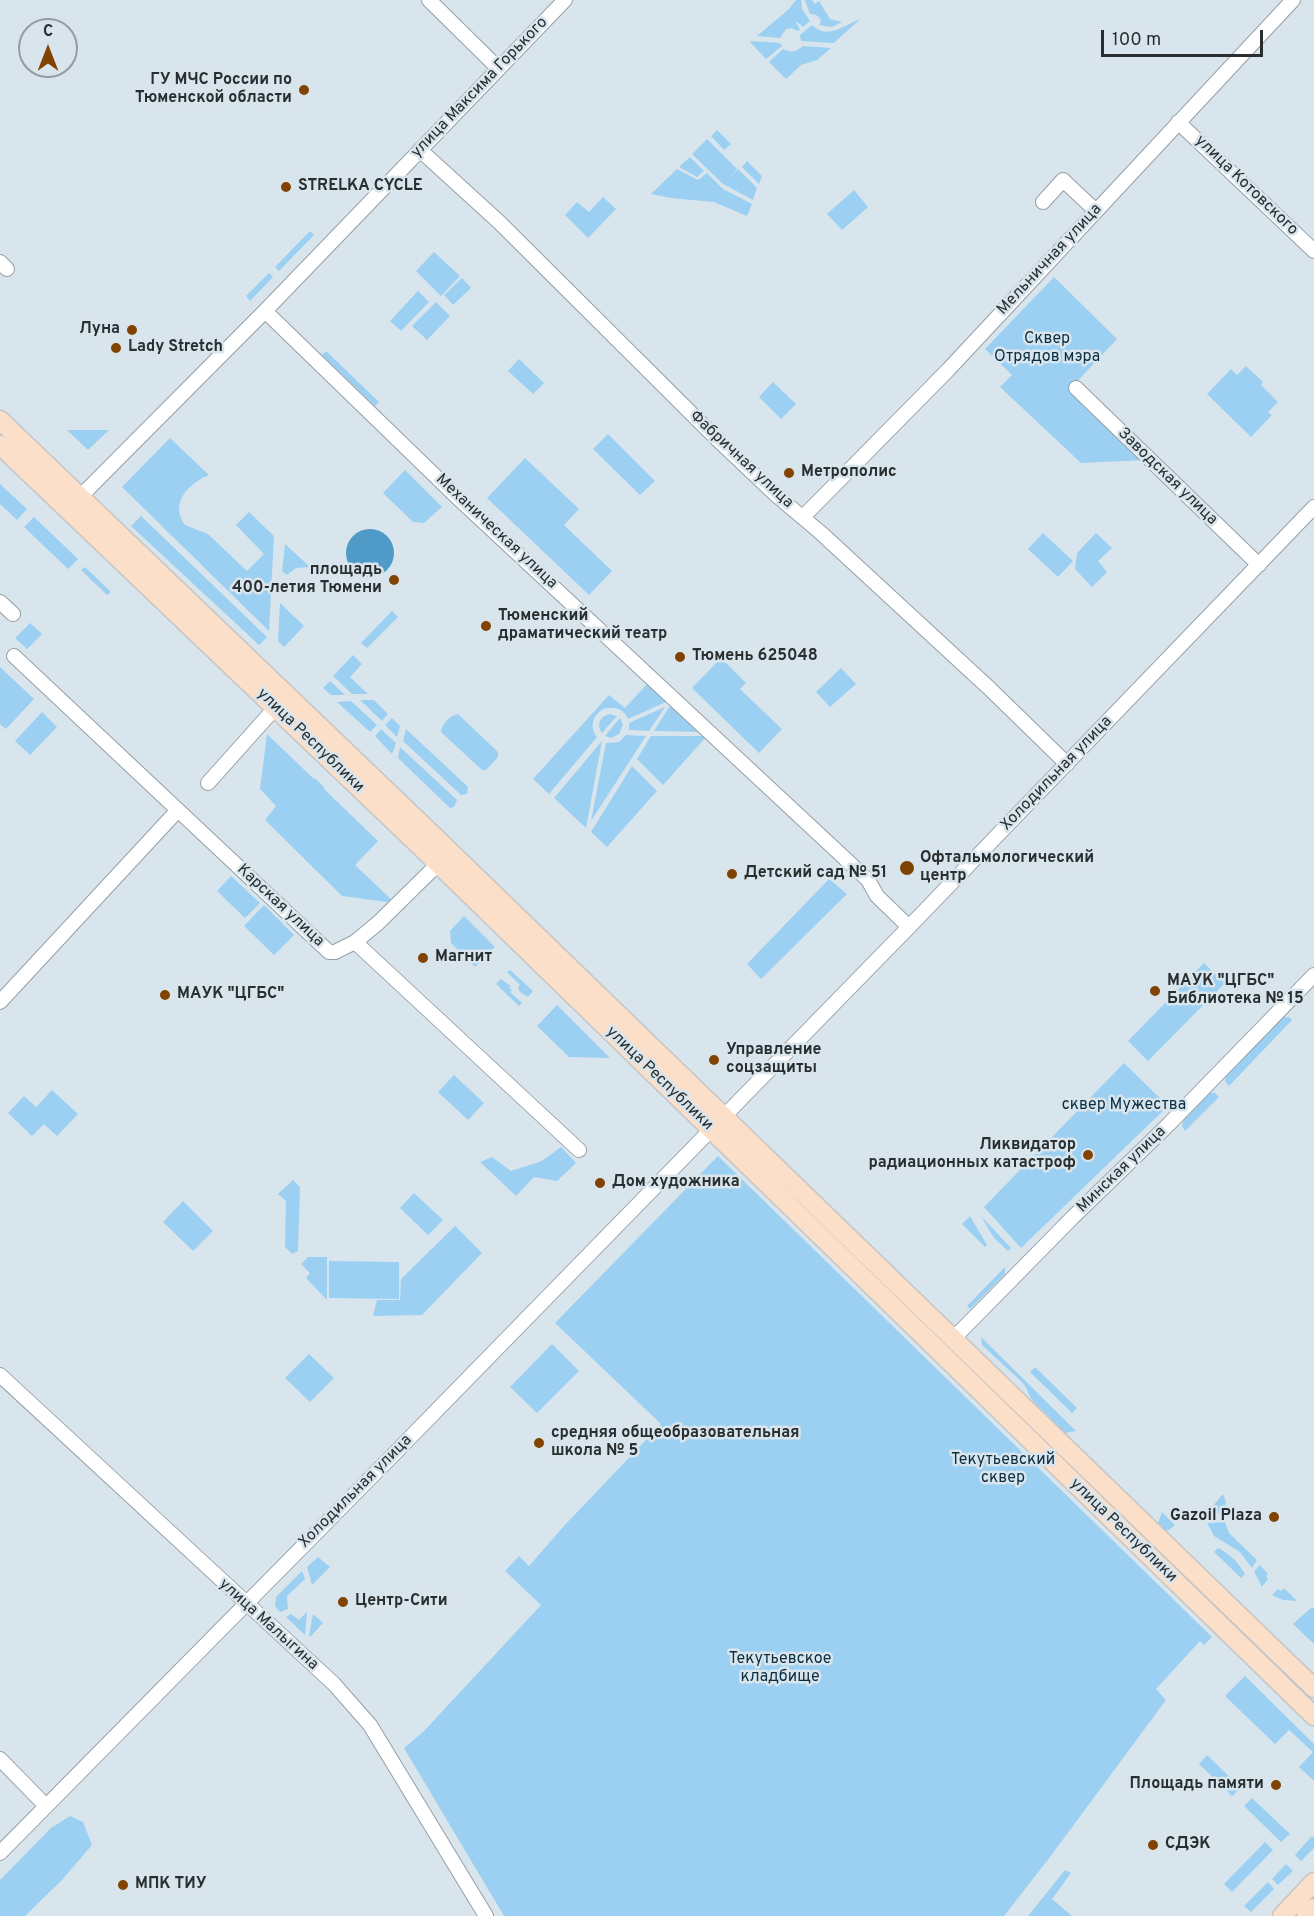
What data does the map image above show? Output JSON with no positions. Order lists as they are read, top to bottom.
{
  "streets": {
    "main road": ["улица Республики"],
    "street": [
      "улица Максима Горького",
      "улица Котовского",
      "Мельничная улица",
      "Фабричная улица",
      "Заводская улица",
      "Механическая улица",
      "Холодильная улица",
      "Карская улица",
      "Минская улица",
      "улица Малыгина"
    ]
  },
  "crossings": [
    ["улица Максима Горького", "Фабричная улица"],
    ["улица Максима Горького", "Механическая улица"],
    ["улица Максима Горького", "улица Республики"],
    ["улица Котовского", "Мельничная улица"],
    ["Мельничная улица", "Фабричная улица"],
    ["Фабричная улица", "Холодильная улица"],
    ["Заводская улица", "Холодильная улица"],
    ["Механическая улица", "Холодильная улица"],
    ["улица Республики", "Холодильная улица"],
    ["улица Республики", "Минская улица"],
    ["Холодильная улица", "улица Малыгина"]
  ],
  "parks": [
    "Сквер Отрядов мэра",
    "сквер Мужества",
    "Текутьевский сквер",
    "Текутьевское кладбище"
  ],
  "places": [
    "ГУ МЧС России по Тюменской области",
    "STRELKA CYCLE",
    "Луна",
    "Lady Stretch",
    "Метрополис",
    "площадь 400-летия Тюмени",
    "Тюменский драматический театр",
    "Тюмень 625048",
    "Офтальмологический центр",
    "Детский сад № 51",
    "Магнит",
    "МАУК \"ЦГБС\" Библиотека № 15",
    "МАУК \"ЦГБС\"",
    "Управление соцзащиты",
    "Ликвидатор радиационных катастроф",
    "Дом художника",
    "средняя общеобразовательная школа № 5",
    "Gazoil Plaza",
    "Центр-Сити",
    "Площадь памяти",
    "СДЭК",
    "МПК ТИУ"
  ],
  "scale_bar": "100 m",
  "north": "top"
}
